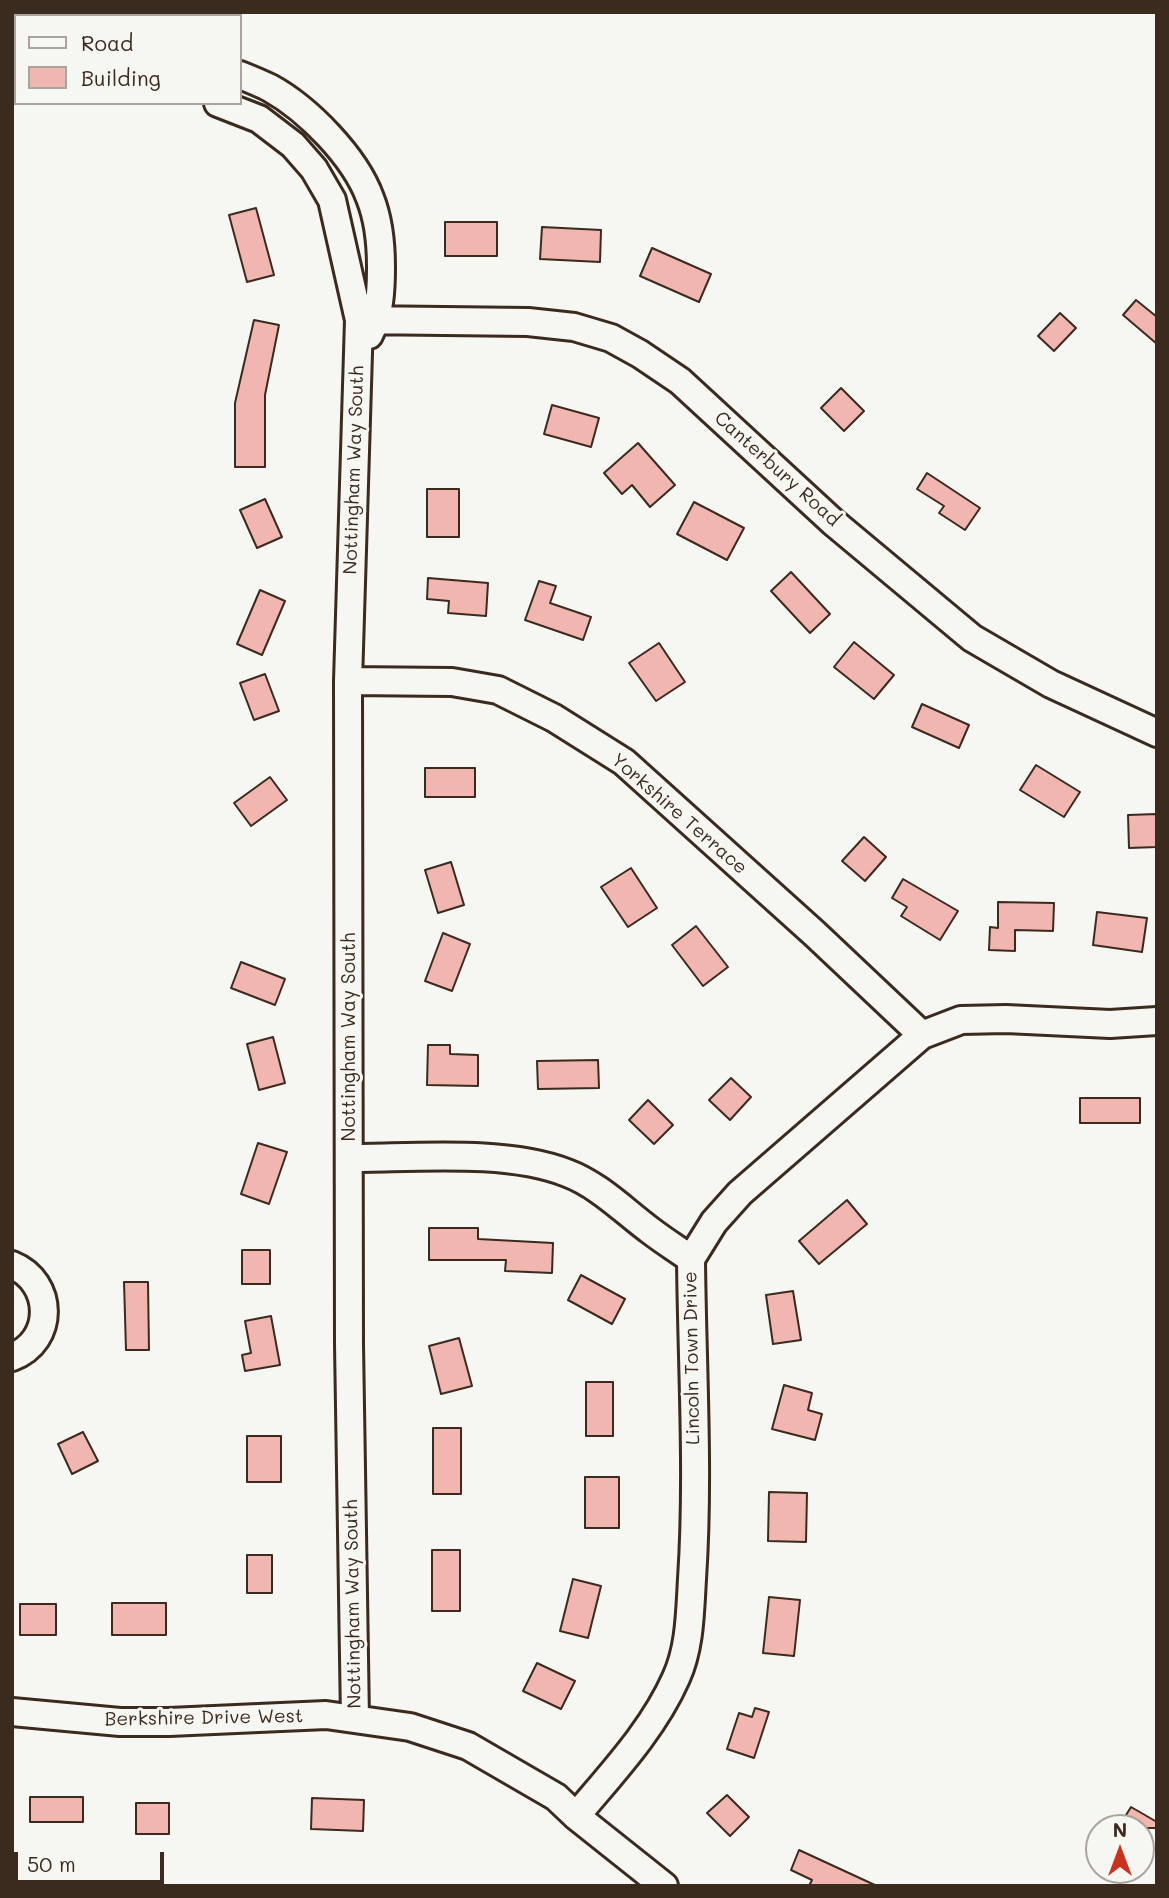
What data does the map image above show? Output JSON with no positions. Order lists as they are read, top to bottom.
{
  "streets": {
    "street": [
      "Canterbury Road",
      "Nottingham Way South",
      "Yorkshire Terrace",
      "Lincoln Town Drive",
      "Berkshire Drive West"
    ]
  },
  "crossings": [
    ["Canterbury Road", "Nottingham Way South"],
    ["Nottingham Way South", "Yorkshire Terrace"],
    ["Nottingham Way South", "Berkshire Drive West"],
    ["Yorkshire Terrace", "Lincoln Town Drive"],
    ["Lincoln Town Drive", "Berkshire Drive West"]
  ],
  "legend": ["Road", "Building"],
  "scale_bar": "50 m",
  "north": "top"
}
